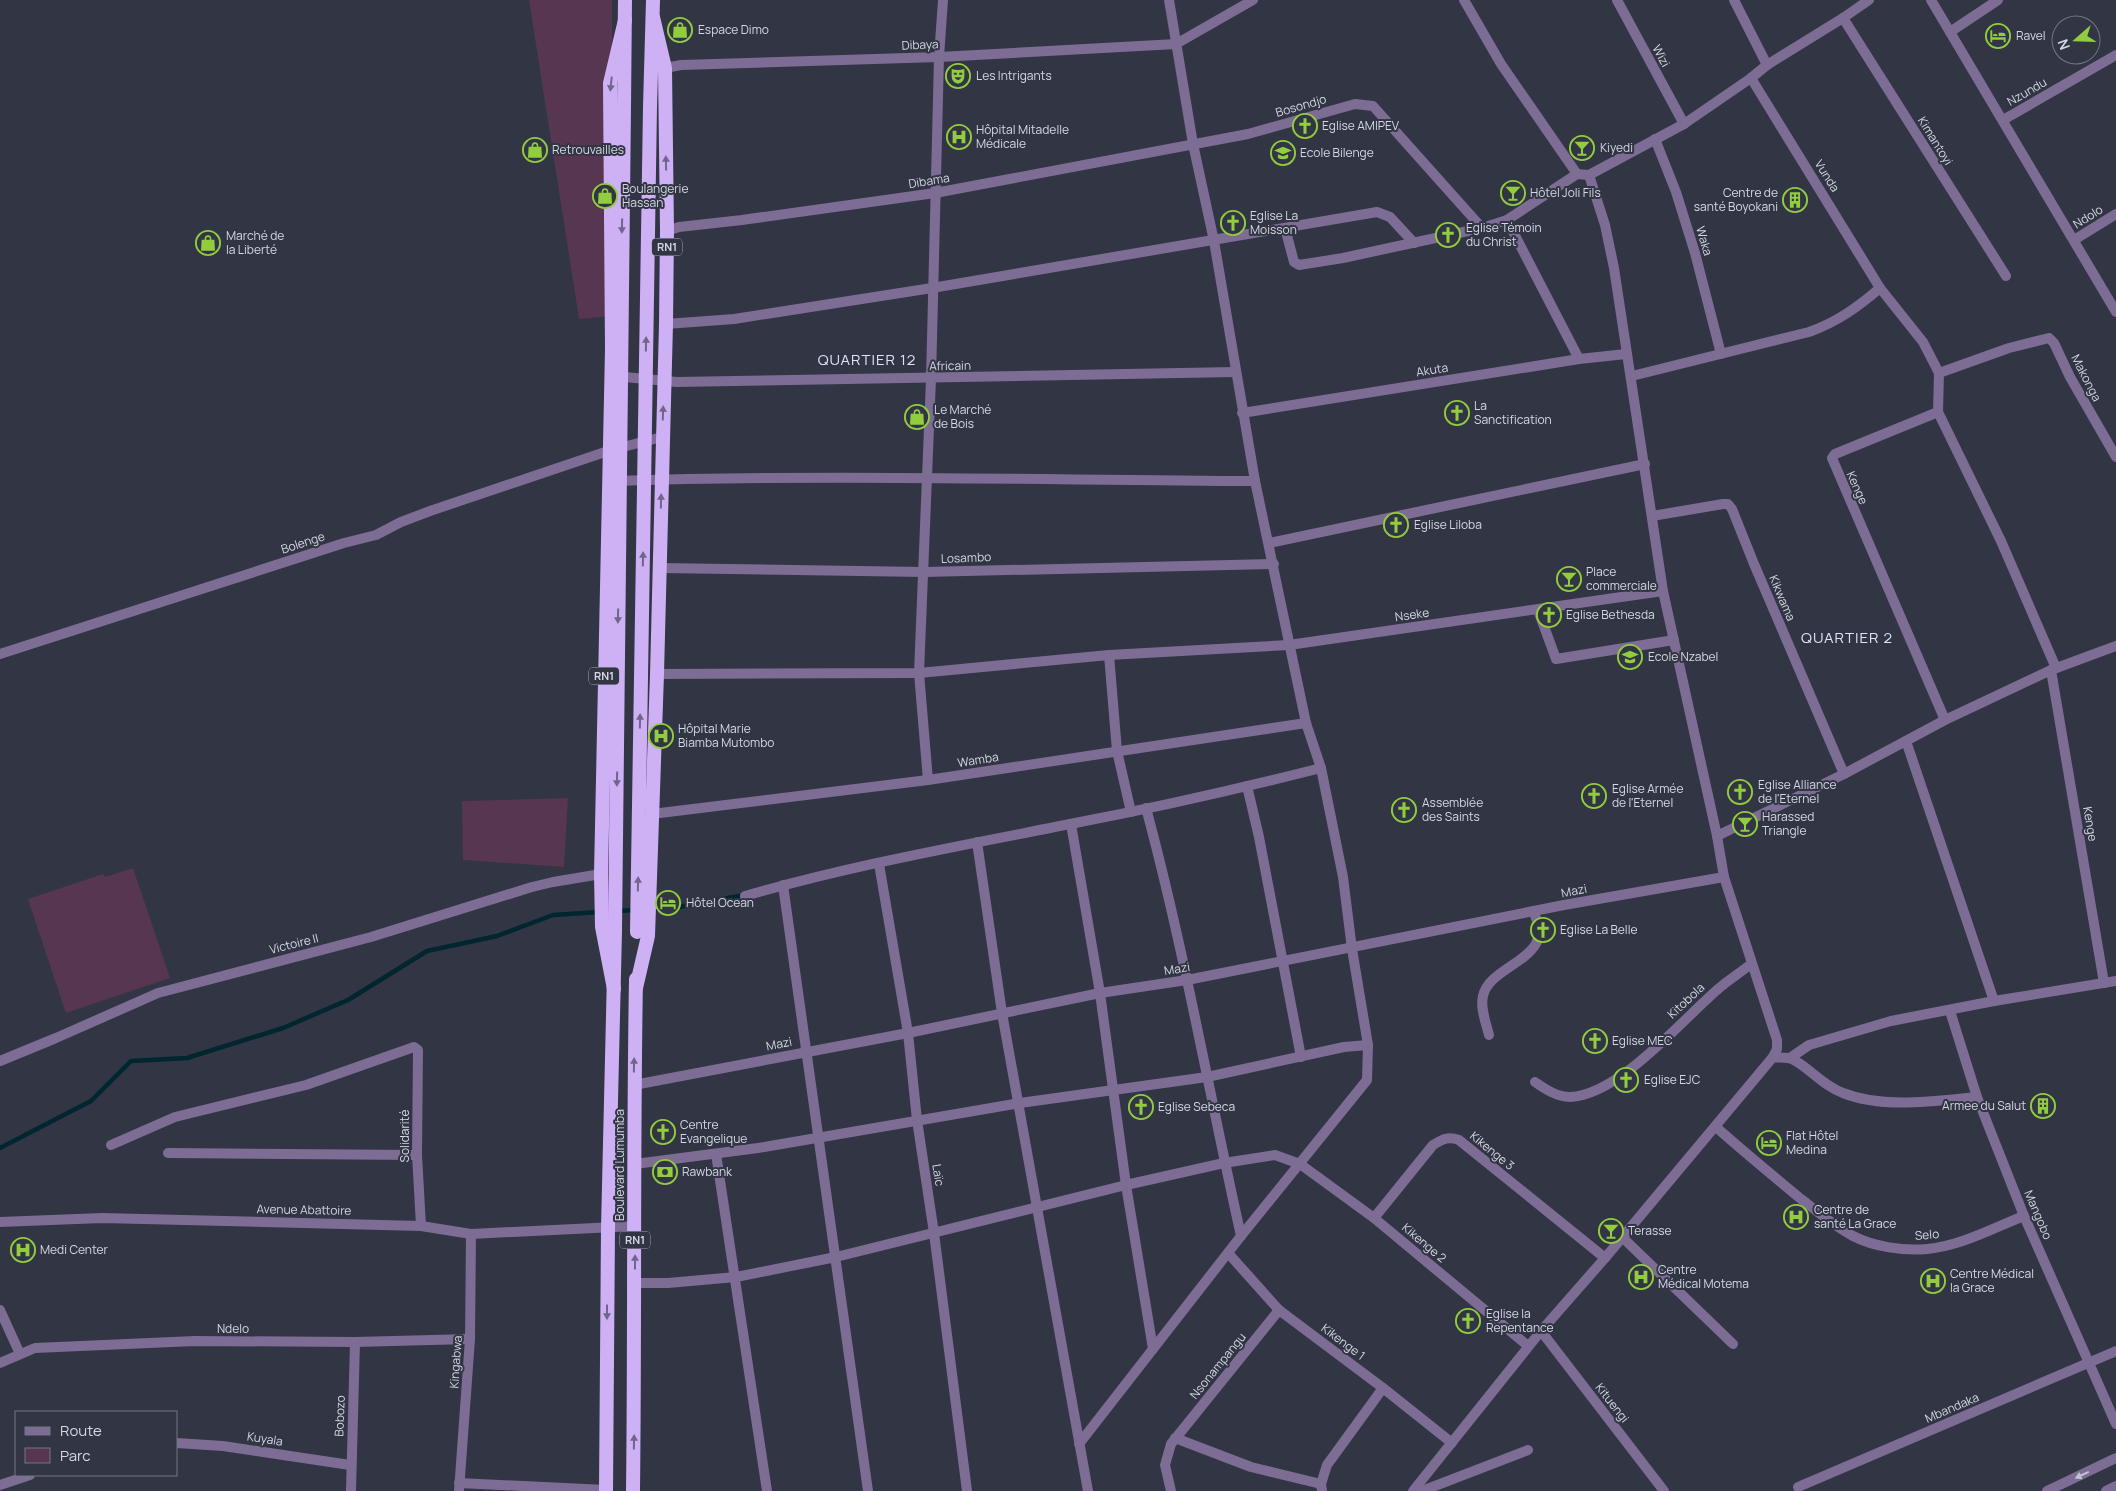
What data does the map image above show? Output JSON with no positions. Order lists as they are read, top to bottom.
{
  "streets": {
    "highway": ["RN1", "Boulevard Lumumba"],
    "street": [
      "Dibaya",
      "Wizi",
      "Nzundu",
      "Bosondjo",
      "Kimantoyi",
      "Vunda",
      "Dibama",
      "Ndolo",
      "Waka",
      "Africain",
      "Akuta",
      "Makonga",
      "Kenge",
      "Bolenge",
      "Losambo",
      "Kikwama",
      "Nseke",
      "Wamba",
      "Mazi",
      "Victoire II",
      "Kitobola",
      "Solidarité",
      "Kikenge 3",
      "Laïc",
      "Avenue Abattoire",
      "Mangobo",
      "Selo",
      "Kikenge 2",
      "Ndelo",
      "Kikenge 1",
      "Kingabwa",
      "Nsonampangu",
      "Kituengi",
      "Mbandaka",
      "Bobozo",
      "Kuyala"
    ]
  },
  "crossings": [
    ["Dibaya", "RN1"],
    ["Bosondjo", "Dibama"],
    ["Vunda", "Makonga"],
    ["Dibama", "RN1"],
    ["RN1", "Africain"],
    ["RN1", "Bolenge"],
    ["RN1", "Losambo"],
    ["RN1", "Wamba"],
    ["RN1", "Victoire II"],
    ["RN1", "Boulevard Lumumba"],
    ["Mazi", "Boulevard Lumumba"],
    ["Mazi", "Laïc"],
    ["Solidarité", "Avenue Abattoire"],
    ["Kikenge 3", "Kikenge 2"],
    ["Boulevard Lumumba", "Avenue Abattoire"],
    ["Boulevard Lumumba", "Kikenge 2"],
    ["Laïc", "Kikenge 2"],
    ["Avenue Abattoire", "Kingabwa"],
    ["Mangobo", "Selo"],
    ["Mangobo", "Mbandaka"],
    ["Ndelo", "Kingabwa"],
    ["Ndelo", "Bobozo"],
    ["Kikenge 1", "Nsonampangu"],
    ["Bobozo", "Kuyala"]
  ],
  "districts": ["QUARTIER 12", "QUARTIER 2"],
  "places": {
    "shop": [
      "Espace Dimo",
      "Retrouvailles",
      "Boulangerie Hassan",
      "Marché de la Liberté",
      "Le Marché de Bois"
    ],
    "hotel": ["Ravel", "Hôtel Ocean", "Flat Hôtel Medina"],
    "theatre": ["Les Intrigants"],
    "church": [
      "Eglise AMIPEV",
      "Eglise La Moisson",
      "Eglise Témoin du Christ",
      "La Sanctification",
      "Eglise Liloba",
      "Eglise Bethesda",
      "Eglise Alliance de l'Eternel",
      "Eglise Armée de l'Eternel",
      "Assemblée des Saints",
      "Eglise La Belle",
      "Eglise MEC",
      "Eglise EJC",
      "Eglise Sebeca",
      "Centre Evangelique",
      "Eglise la Repentance"
    ],
    "hospital": [
      "Hôpital Mitadelle Médicale",
      "Hôpital Marie Biamba Mutombo",
      "Centre de santé La Grace",
      "Medi Center",
      "Centre Médical Motema",
      "Centre Médical la Grace"
    ],
    "bar": [
      "Kiyedi",
      "Hôtel Joli Fils",
      "Place commerciale",
      "Harassed Triangle",
      "Terasse"
    ],
    "school or university": ["Ecole Bilenge", "Ecole Nzabel"],
    "building": ["Centre de santé Boyokani", "Armee du Salut"],
    "bank": ["Rawbank"]
  },
  "legend": ["Route", "Parc"],
  "north": "left"
}
